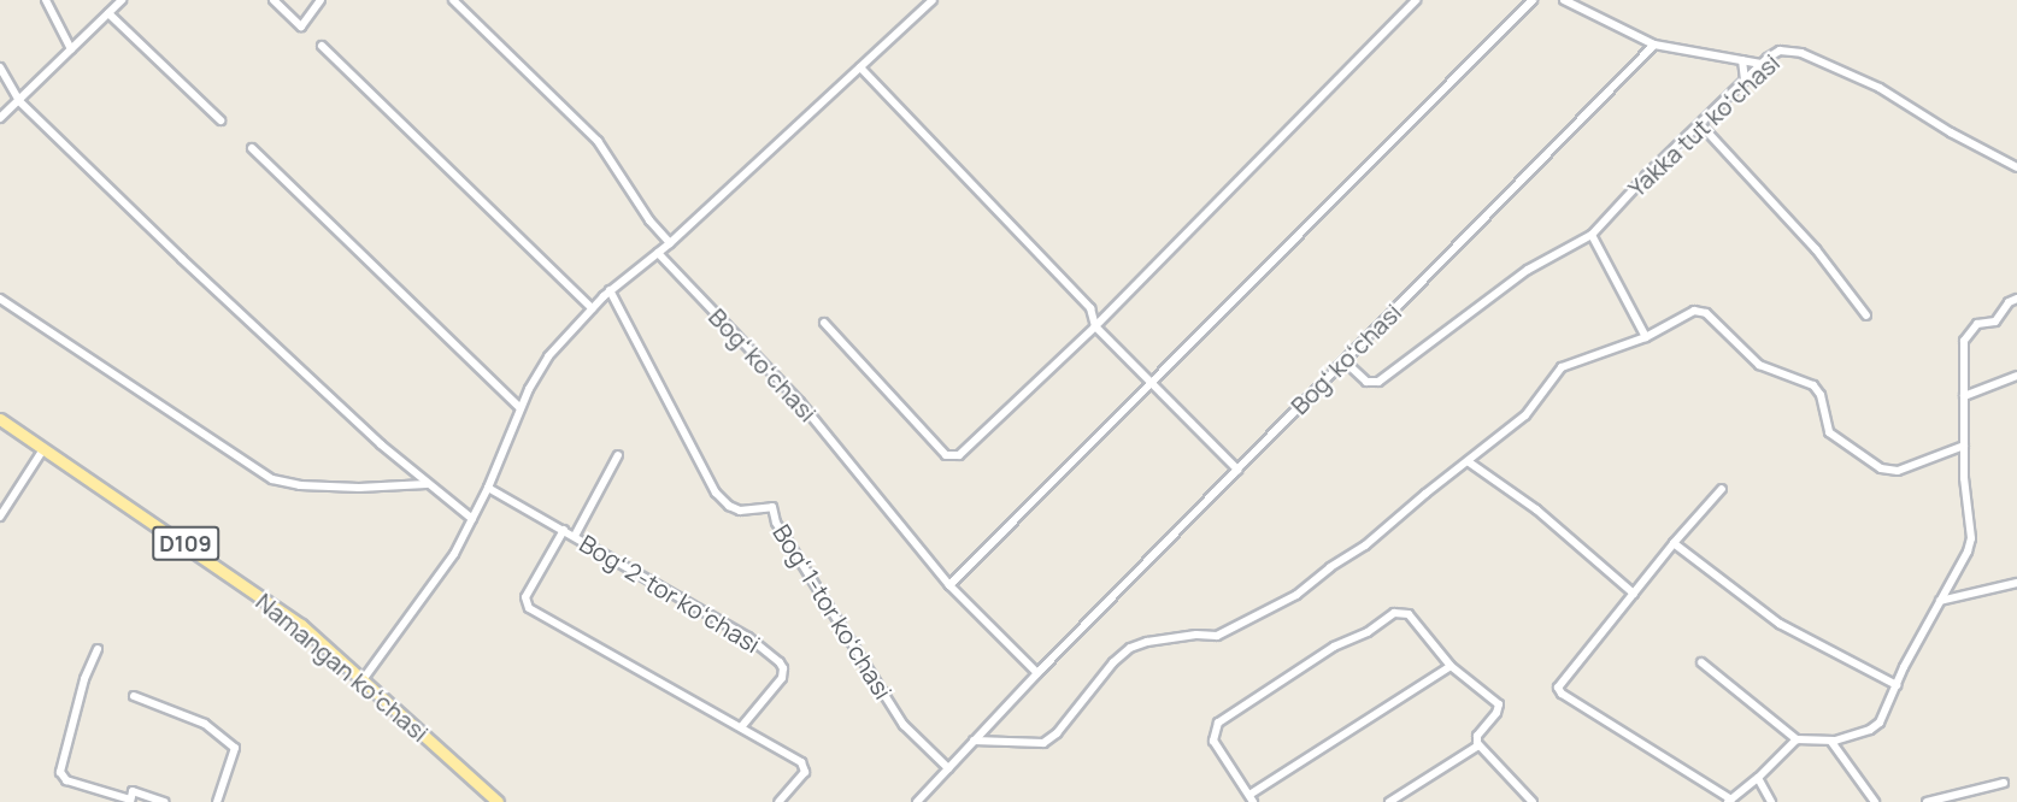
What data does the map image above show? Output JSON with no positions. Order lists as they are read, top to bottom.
{
  "streets": {
    "main road": ["D109", "Namangan koʻchasi"],
    "street": [
      "Yakka tut koʻchasi",
      "Bogʻ koʻchasi",
      "Bogʻ 2-tor koʻchasi",
      "Bogʻ 1-tor koʻchasi"
    ]
  },
  "crossings": [
    ["Yakka tut koʻchasi", "Bogʻ koʻchasi"],
    ["Bogʻ koʻchasi", "Bogʻ 1-tor koʻchasi"]
  ]
}
